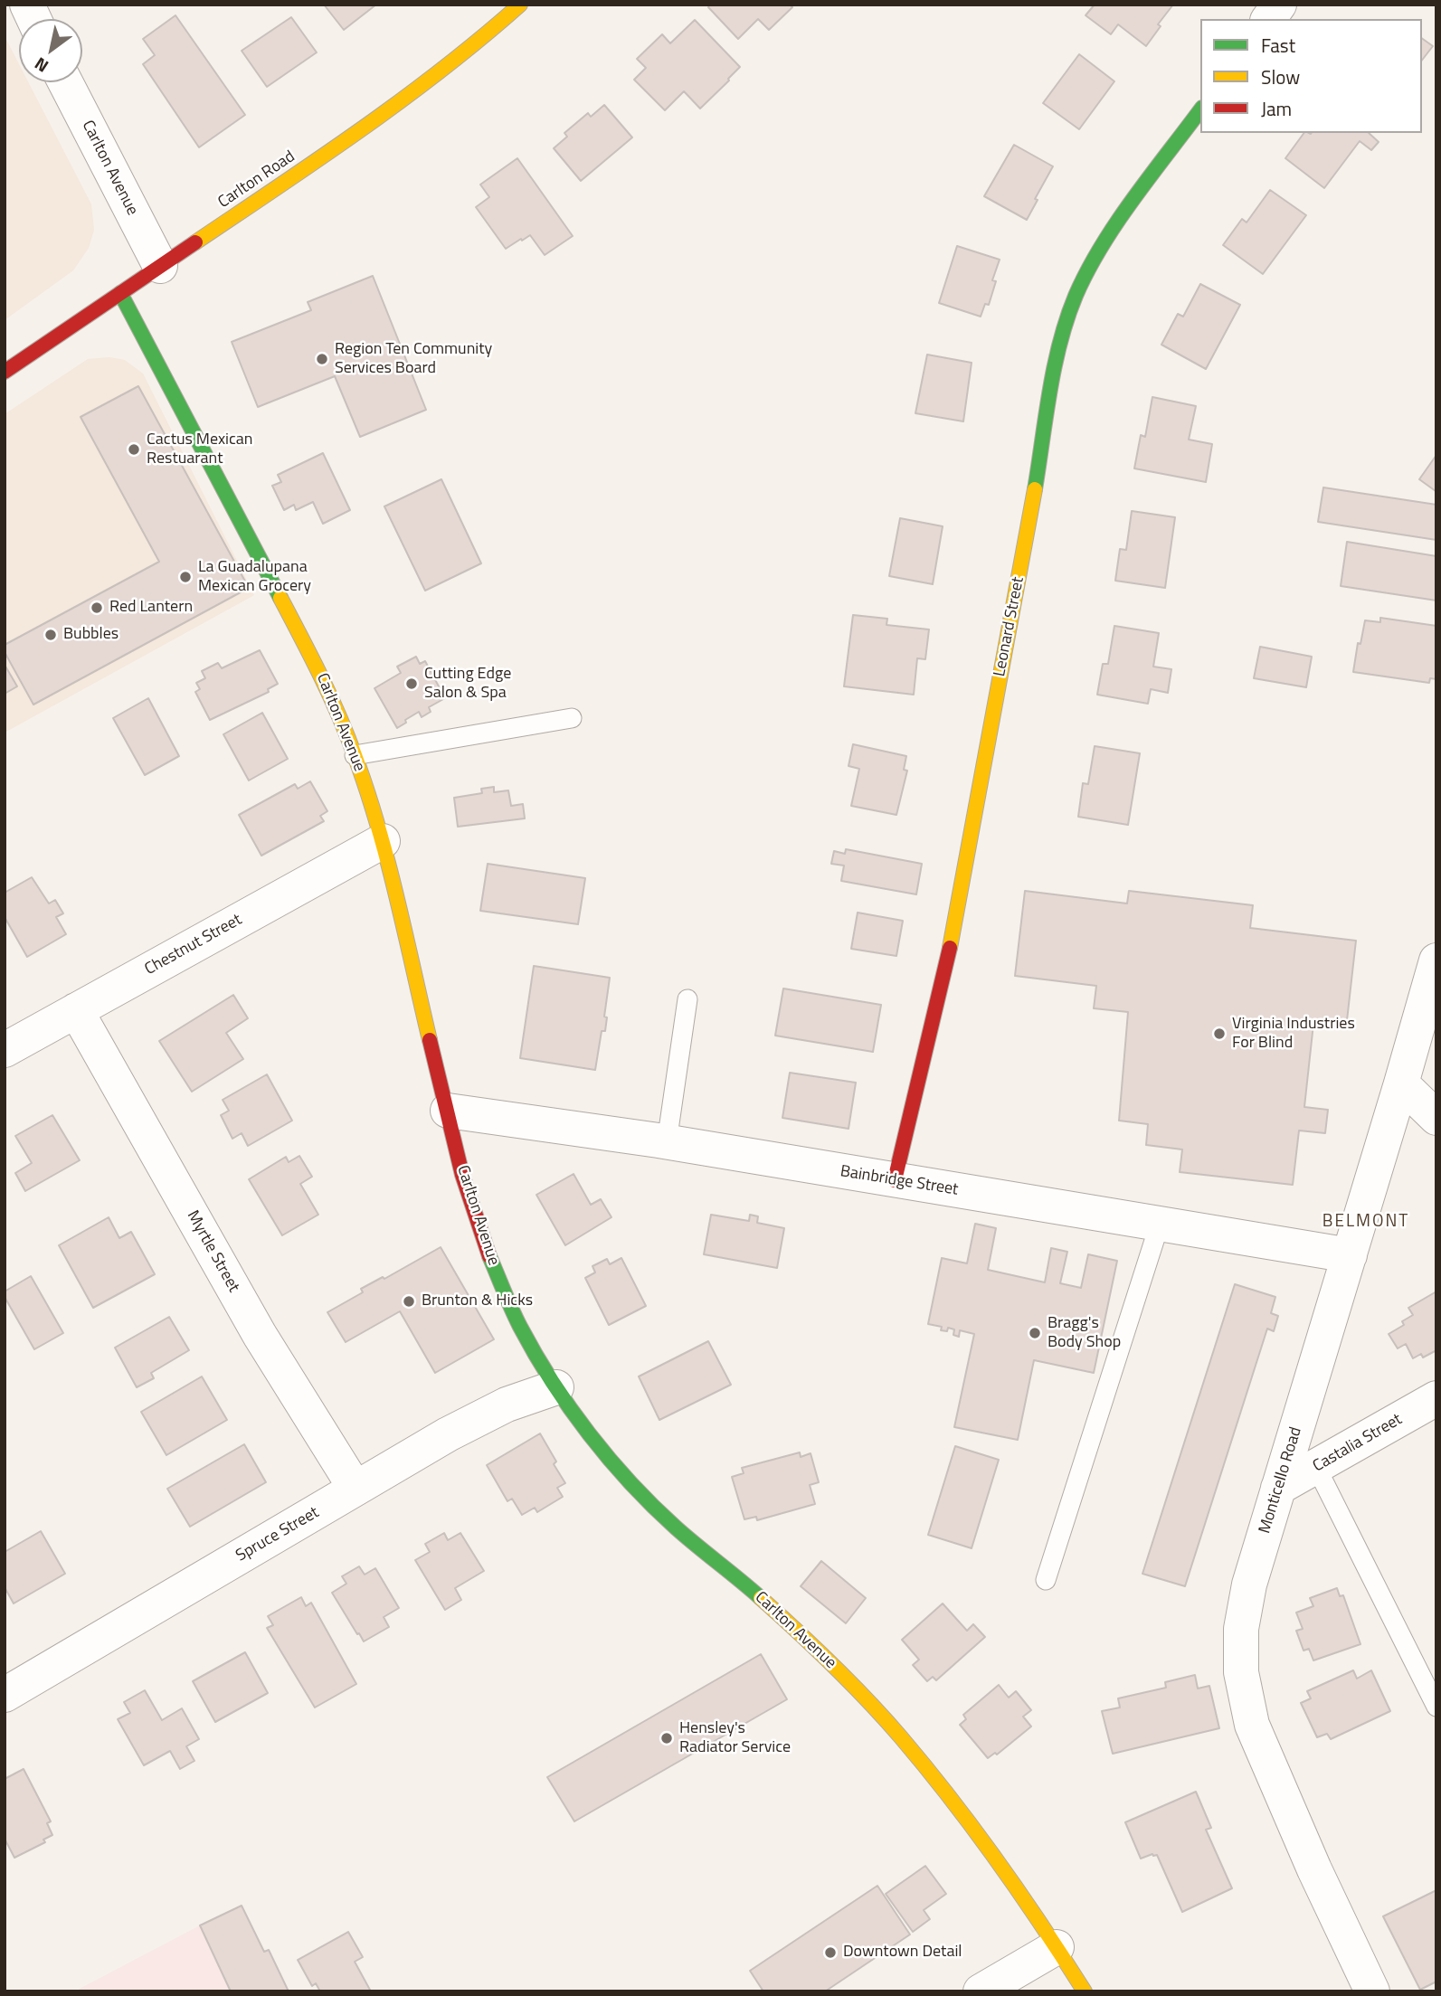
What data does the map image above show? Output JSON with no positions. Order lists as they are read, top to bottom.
{
  "streets": {
    "street": [
      "Carlton Avenue",
      "Carlton Road",
      "Leonard Street",
      "Chestnut Street",
      "Bainbridge Street",
      "Myrtle Street",
      "Castalia Street",
      "Monticello Road",
      "Spruce Street"
    ]
  },
  "crossings": [
    ["Carlton Avenue", "Carlton Road"],
    ["Carlton Avenue", "Chestnut Street"],
    ["Carlton Avenue", "Bainbridge Street"],
    ["Carlton Avenue", "Spruce Street"],
    ["Leonard Street", "Bainbridge Street"],
    ["Chestnut Street", "Myrtle Street"],
    ["Bainbridge Street", "Monticello Road"],
    ["Myrtle Street", "Spruce Street"],
    ["Castalia Street", "Monticello Road"]
  ],
  "districts": ["BELMONT"],
  "places": [
    "Region Ten Community Services Board",
    "Cactus Mexican Restuarant",
    "La Guadalupana Mexican Grocery",
    "Red Lantern",
    "Bubbles",
    "Cutting Edge Salon & Spa",
    "Virginia Industries For Blind",
    "Brunton & Hicks",
    "Bragg's Body Shop",
    "Hensley's Radiator Service",
    "Downtown Detail"
  ],
  "legend": ["Fast", "Slow", "Jam"],
  "north": "bottom left"
}
